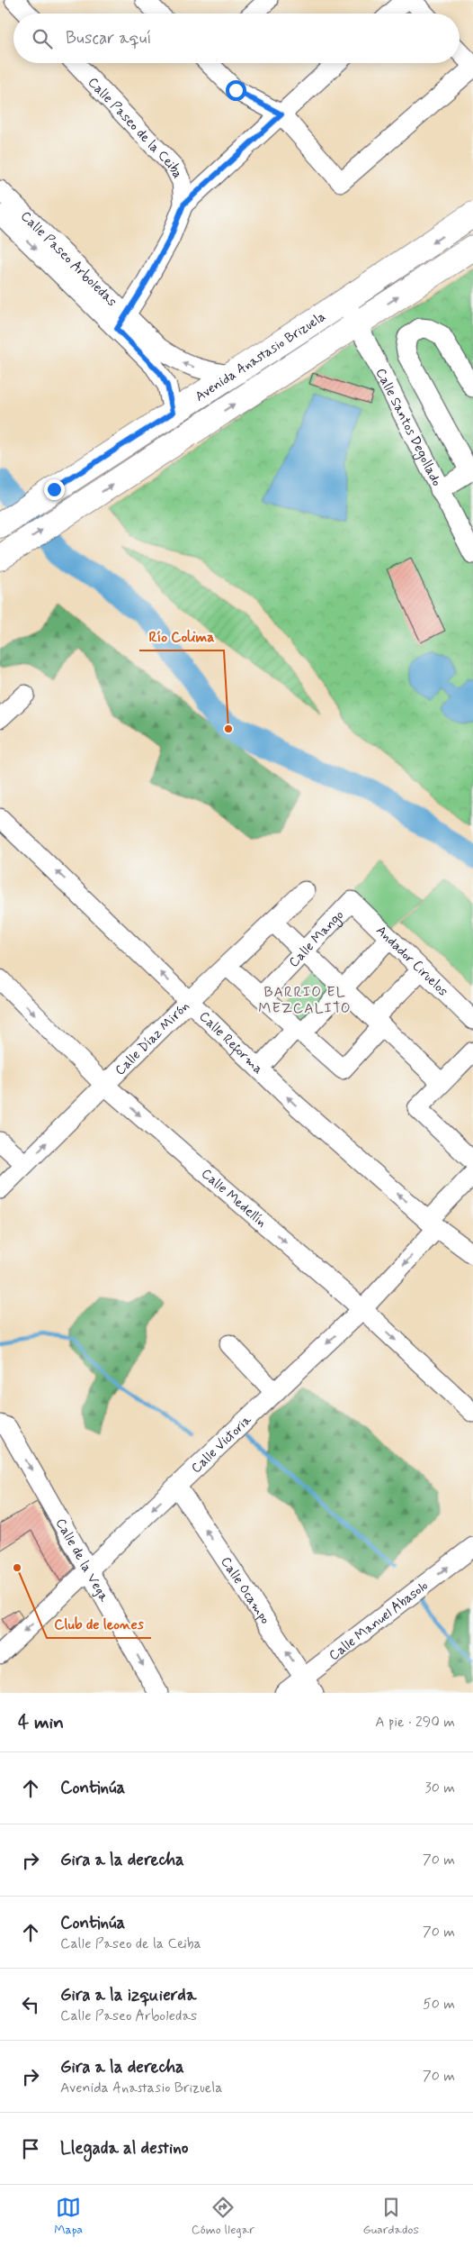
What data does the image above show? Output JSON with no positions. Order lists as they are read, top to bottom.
{
  "streets": {
    "main road": ["Avenida Anastasio Brizuela"],
    "street": [
      "Calle Paseo de la Ceiba",
      "Calle Paseo Arboledas",
      "Calle Santos Degollado",
      "Calle Mango",
      "Andador Ciruelos",
      "Calle Díaz Mirón",
      "Calle Reforma",
      "Calle Medellín",
      "Calle Victoria",
      "Calle de la Vega",
      "Calle Ocampo",
      "Calle Manuel Abasolo"
    ]
  },
  "crossings": [
    ["Calle Paseo de la Ceiba", "Calle Paseo Arboledas"],
    ["Calle Paseo Arboledas", "Avenida Anastasio Brizuela"],
    ["Avenida Anastasio Brizuela", "Calle Santos Degollado"],
    ["Calle Mango", "Andador Ciruelos"],
    ["Calle Díaz Mirón", "Calle Reforma"],
    ["Calle Díaz Mirón", "Calle Medellín"],
    ["Calle Reforma", "Calle Victoria"],
    ["Calle Medellín", "Calle Victoria"],
    ["Calle Victoria", "Calle de la Vega"],
    ["Calle Victoria", "Calle Ocampo"],
    ["Calle Ocampo", "Calle Manuel Abasolo"]
  ],
  "one_way": [
    "Calle Reforma",
    "Calle Victoria",
    "Calle de la Vega",
    "Calle Ocampo",
    "Calle Manuel Abasolo"
  ],
  "districts": ["BARRIO EL MEZCALITO"],
  "places": ["Río Colima", "Club de leones"],
  "page": {
    "search": "Buscar aquí",
    "heading": ["4 min", "A pie · 290 m"],
    "list": [
      ["Continúa", "30 m"],
      ["Gira a la derecha", "70 m"],
      ["Continúa", "Calle Paseo de la Ceiba", "70 m"],
      ["Gira a la izquierda", "Calle Paseo Arboledas", "50 m"],
      ["Gira a la derecha", "Avenida Anastasio Brizuela", "70 m"],
      "Llegada al destino"
    ],
    "nav": ["Mapa", "Cómo llegar", "Guardados"]
  }
}
